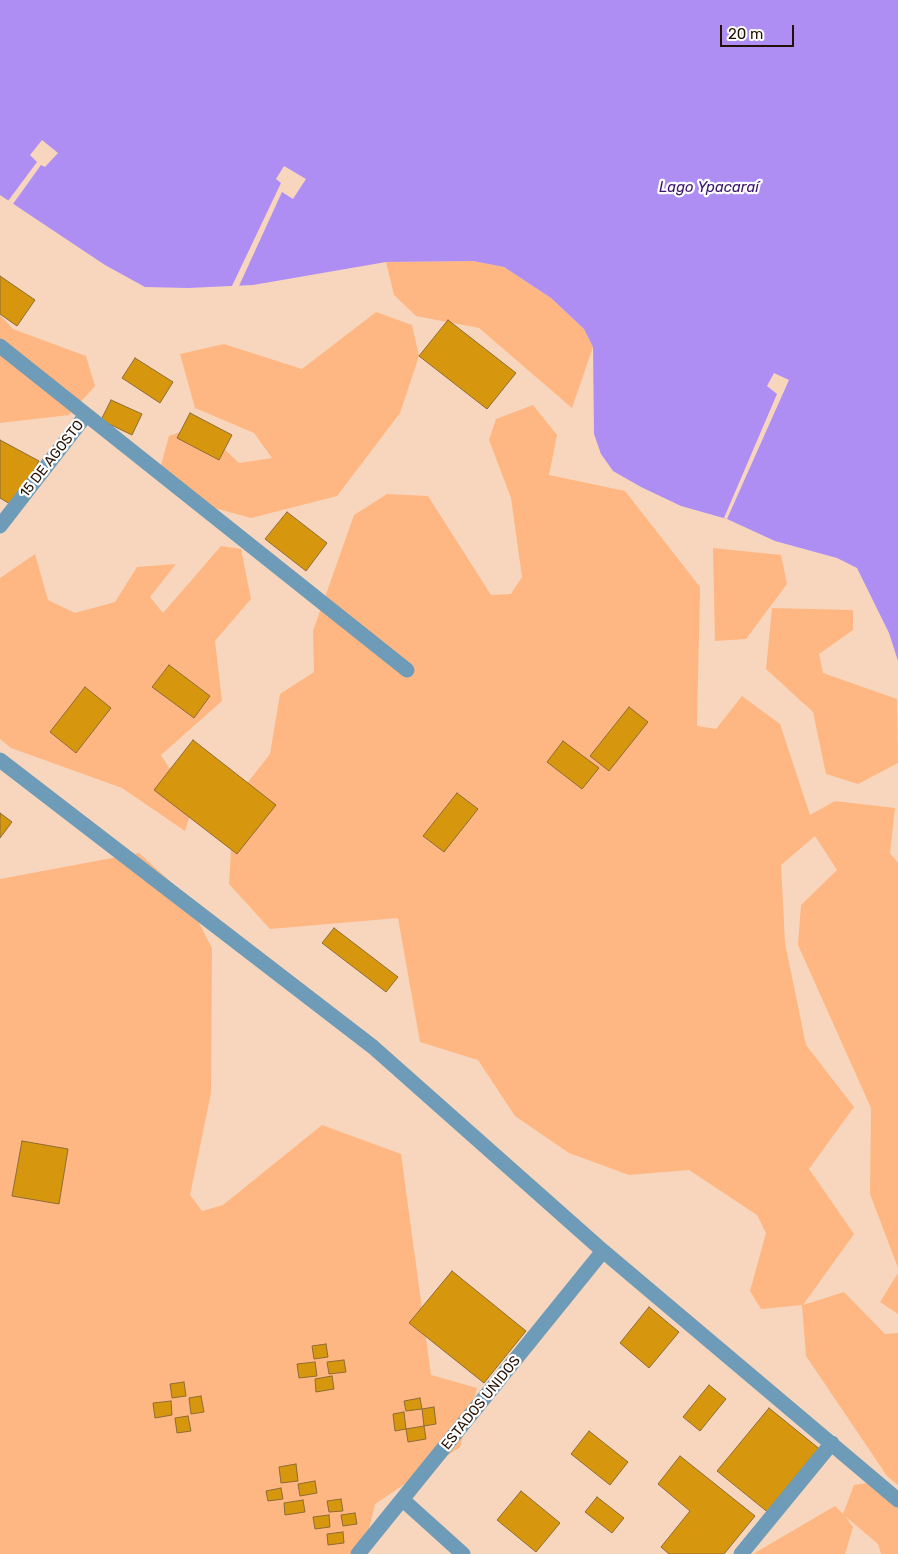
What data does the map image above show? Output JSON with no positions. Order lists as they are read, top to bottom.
{
  "streets": {
    "street": ["15 DE AGOSTO", "ESTADOS UNIDOS"]
  },
  "water": ["Lago Ypacaraí"],
  "scale_bar": "20 m"
}
